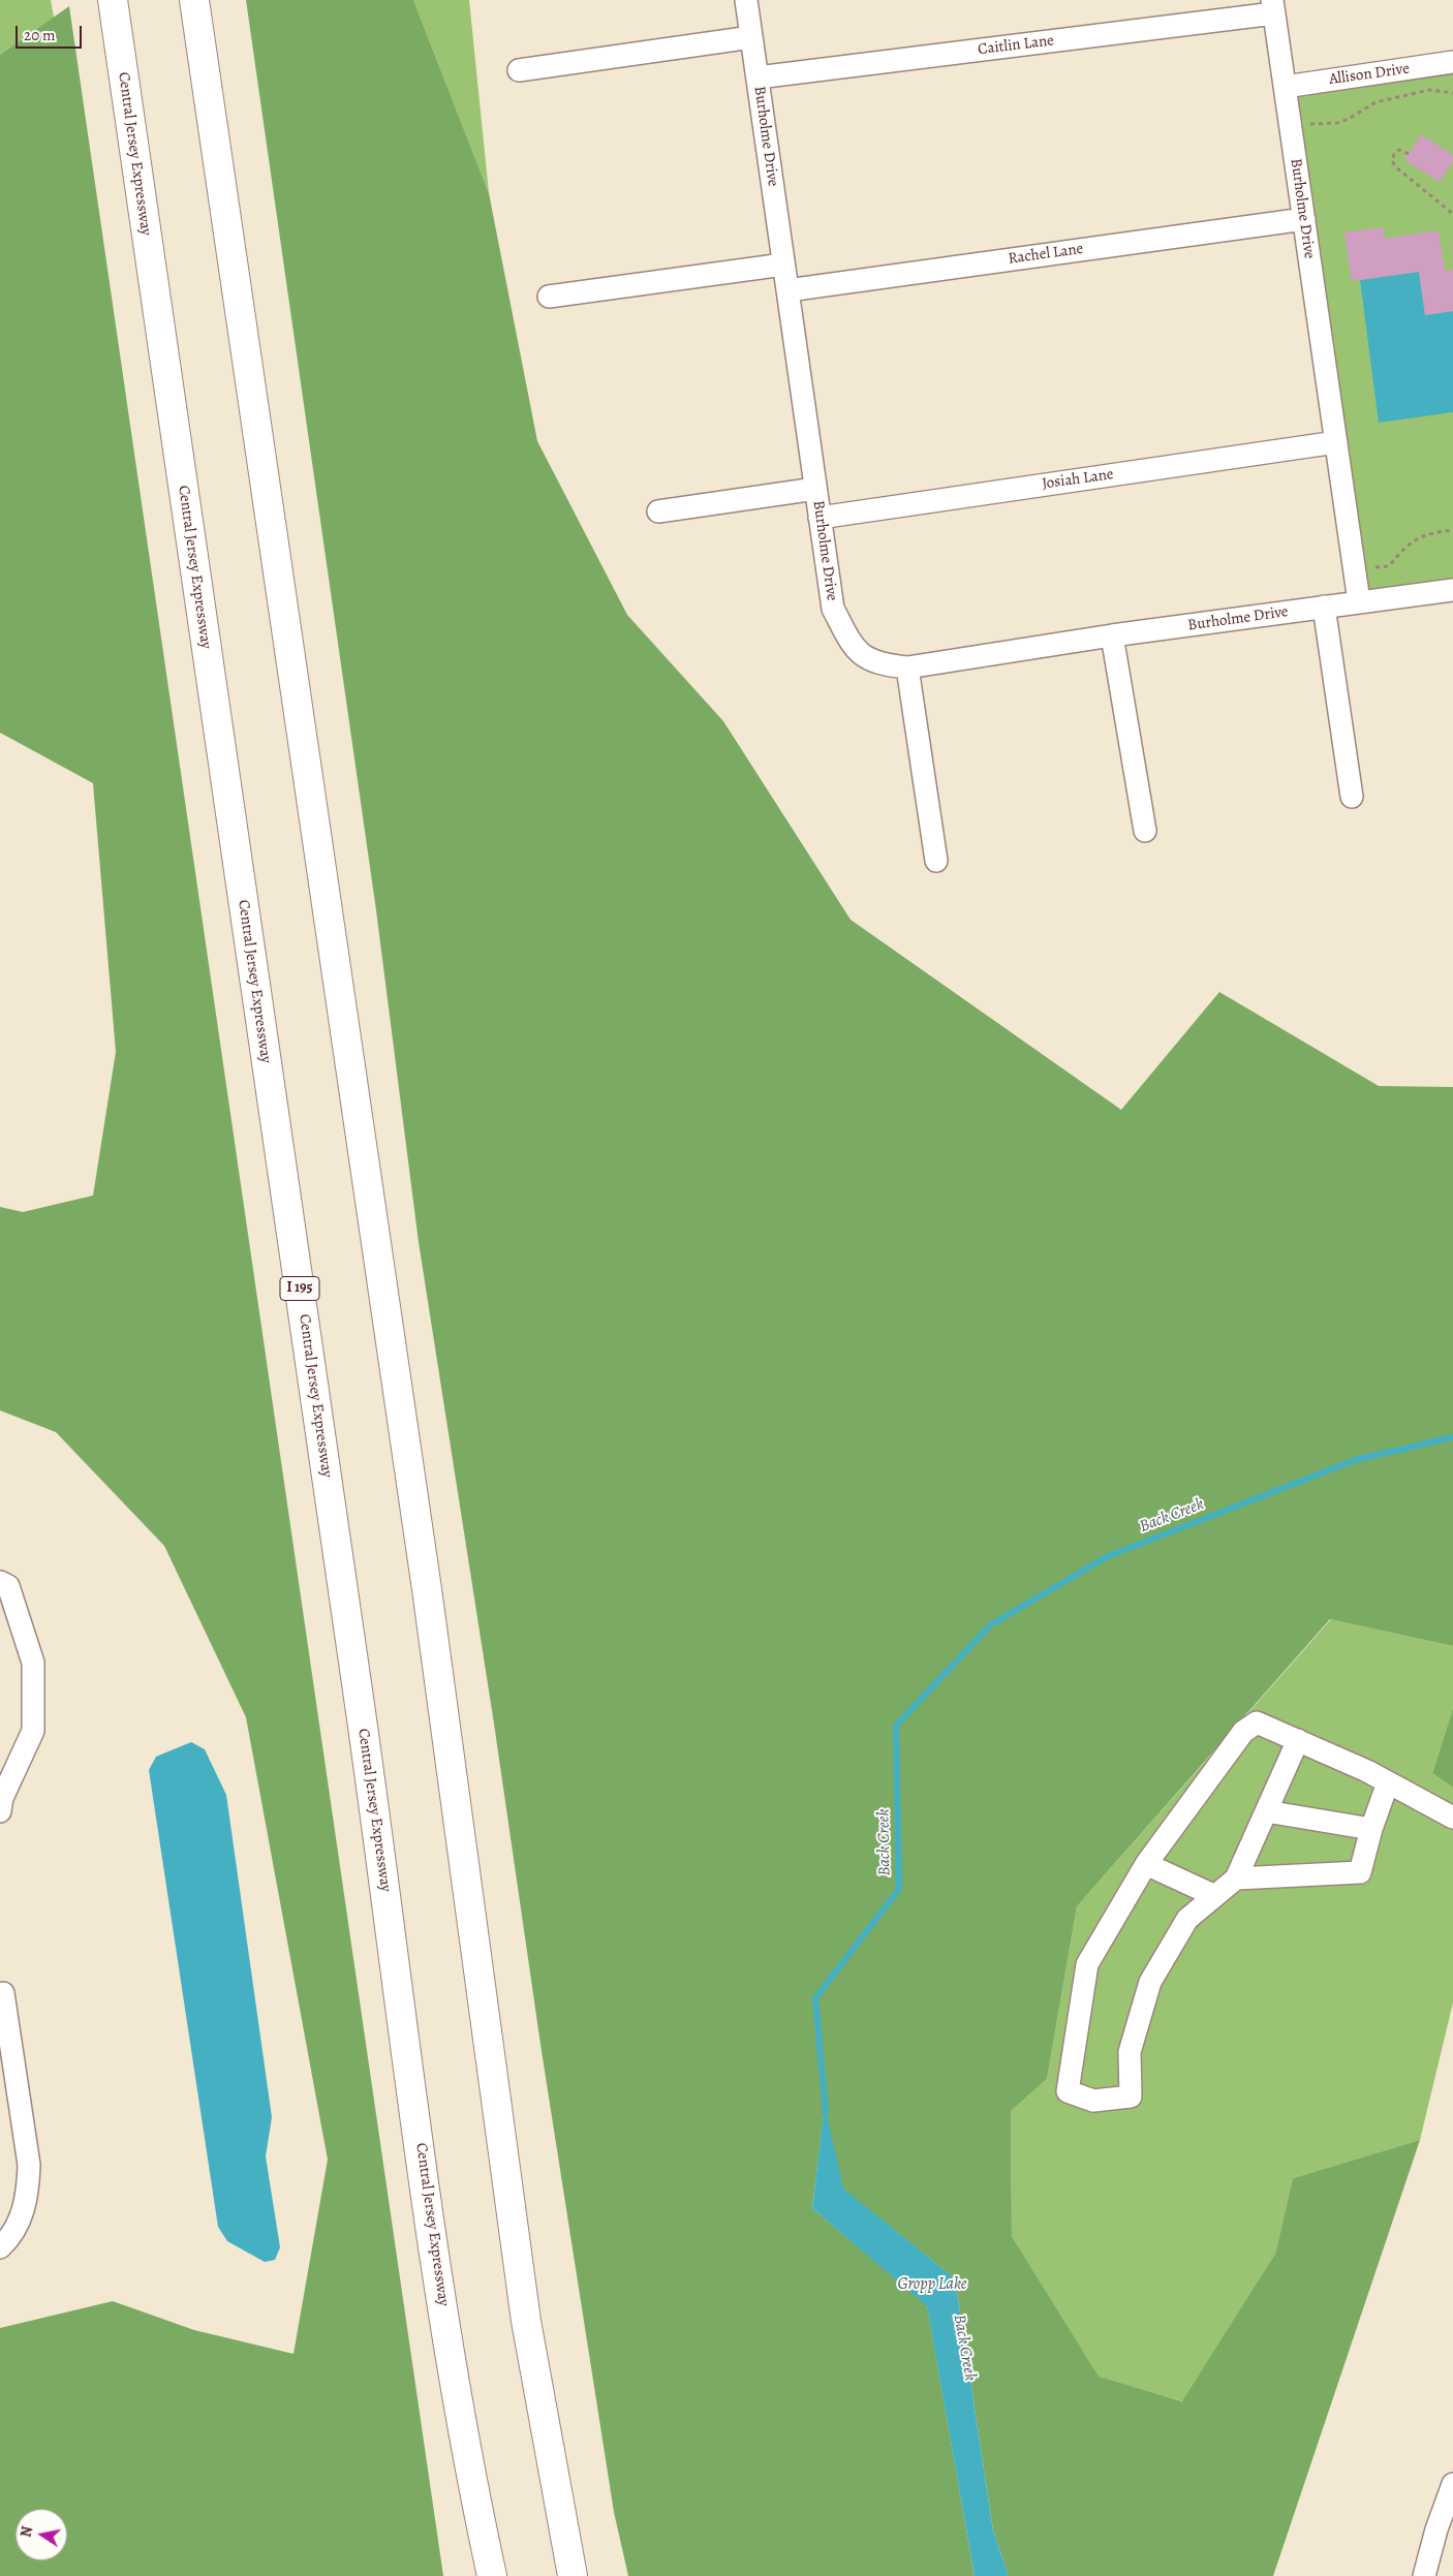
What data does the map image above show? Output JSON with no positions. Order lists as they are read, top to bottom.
{
  "streets": {
    "highway": ["Central Jersey Expressway", "I 195"],
    "street": [
      "Caitlin Lane",
      "Allison Drive",
      "Burholme Drive",
      "Rachel Lane",
      "Josiah Lane"
    ]
  },
  "crossings": [
    ["Caitlin Lane", "Burholme Drive"],
    ["Allison Drive", "Burholme Drive"],
    ["Burholme Drive", "Rachel Lane"],
    ["Burholme Drive", "Josiah Lane"]
  ],
  "water": ["Back Creek", "Gropp Lake"],
  "scale_bar": "20 m",
  "north": "left"
}
